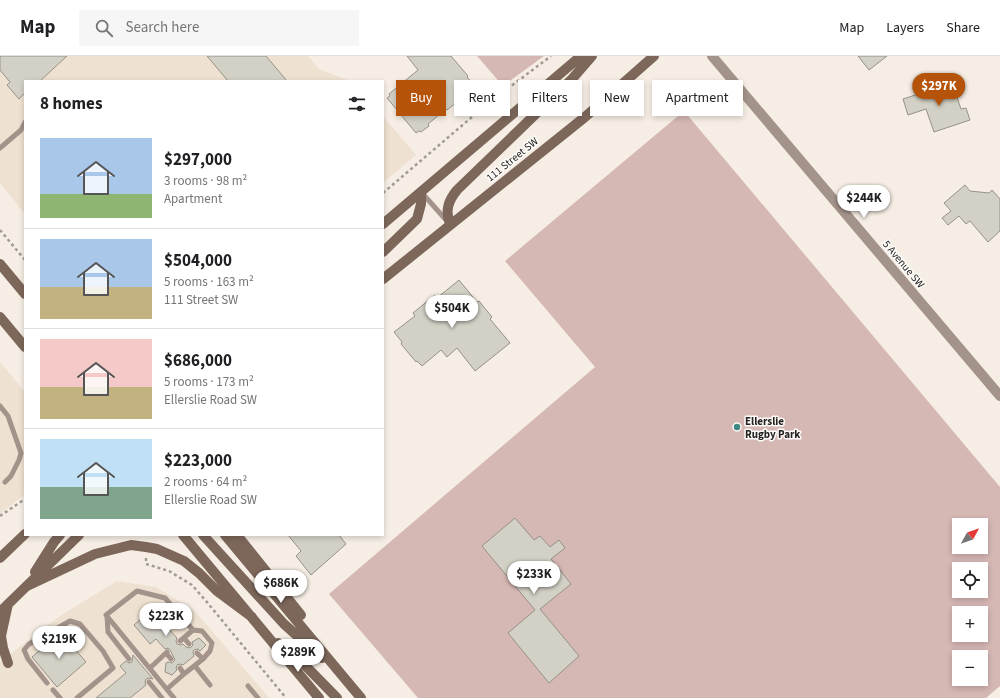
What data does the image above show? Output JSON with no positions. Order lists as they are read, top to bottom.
{
  "streets": {
    "main road": ["111 Street SW"],
    "street": ["5 Avenue SW"]
  },
  "places": ["Ellerslie Rugby Park"],
  "north": "top right",
  "page": {
    "header": "Map",
    "search": "Search here",
    "nav": ["Map", "Layers", "Share"],
    "price": [
      "$297K",
      "$244K",
      "$504K",
      "$233K",
      "$686K",
      "$223K",
      "$219K",
      "$289K"
    ],
    "chip": [
      "Buy",
      "Rent",
      "Filters",
      "New",
      "Apartment"
    ],
    "heading": "8 homes",
    "list": [
      {
        "name": "$297,000",
        "note": "3 rooms · 98 m² · Apartment"
      },
      {
        "name": "$504,000",
        "note": "5 rooms · 163 m² · 111 Street SW"
      },
      {
        "name": "$686,000",
        "note": "5 rooms · 173 m² · Ellerslie Road SW"
      },
      {
        "name": "$223,000",
        "note": "2 rooms · 64 m² · Ellerslie Road SW"
      }
    ],
    "map_buttons": ["+", "−"]
  }
}
